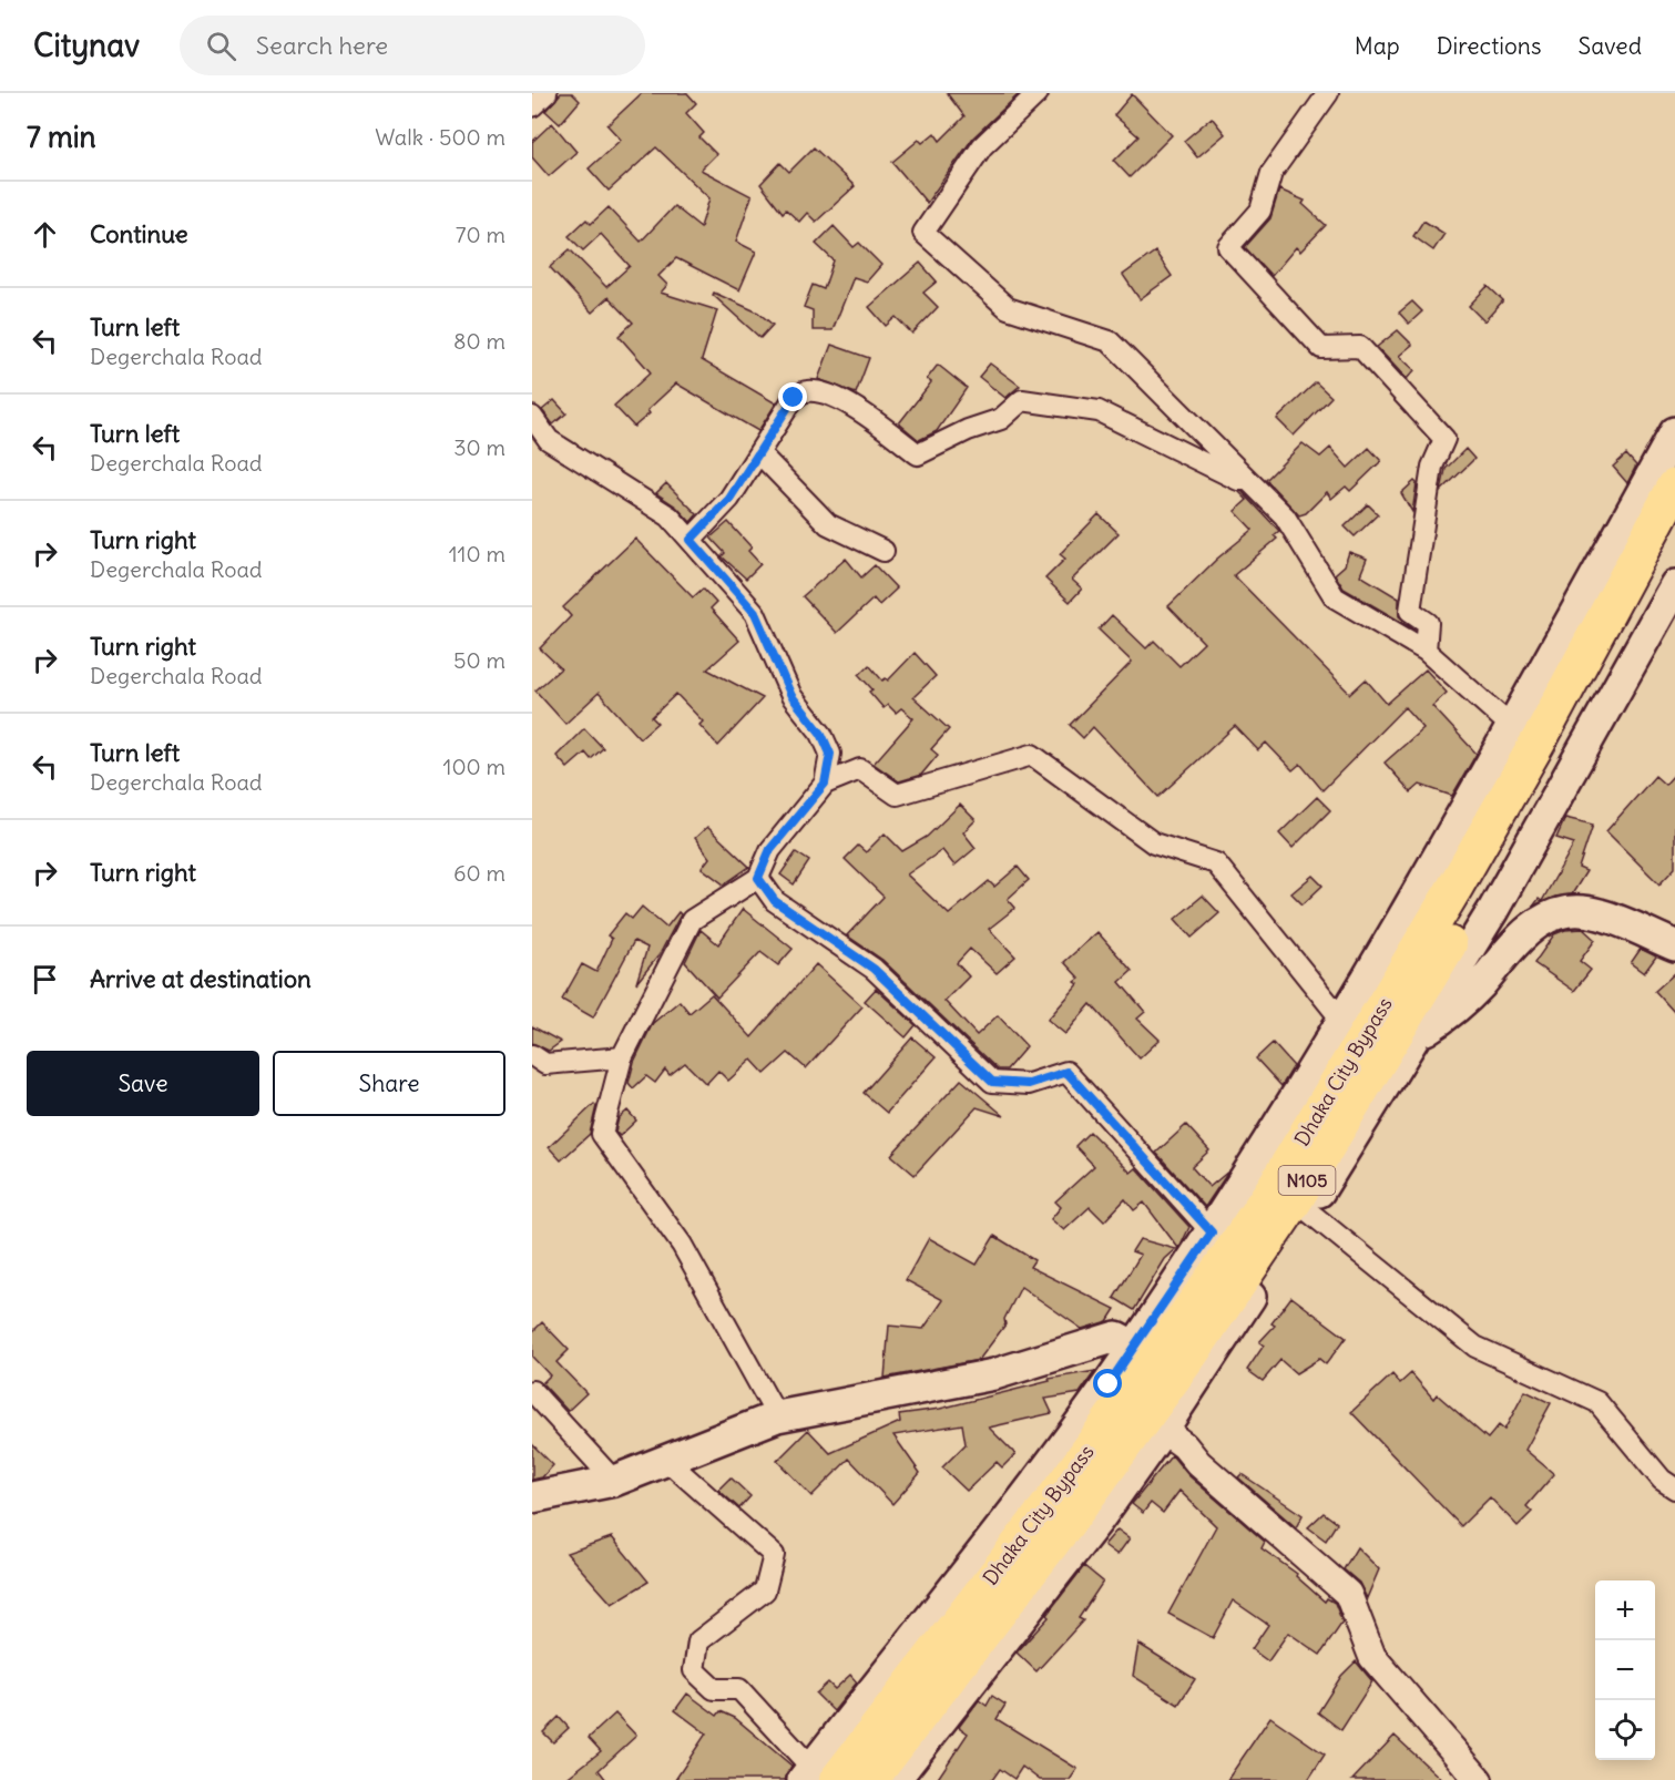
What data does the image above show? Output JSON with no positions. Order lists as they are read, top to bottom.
{
  "streets": {
    "highway": ["Dhaka City Bypass", "N105"]
  },
  "page": {
    "header": "Citynav",
    "search": "Search here",
    "nav": ["Map", "Directions", "Saved"],
    "heading": ["7 min", "Walk · 500 m"],
    "list": [
      ["Continue", "70 m"],
      ["Turn left", "Degerchala Road", "80 m"],
      ["Turn left", "Degerchala Road", "30 m"],
      ["Turn right", "Degerchala Road", "110 m"],
      ["Turn right", "Degerchala Road", "50 m"],
      ["Turn left", "Degerchala Road", "100 m"],
      ["Turn right", "60 m"],
      "Arrive at destination"
    ],
    "buttons": ["Save", "Share"],
    "map_buttons": ["+", "−"]
  }
}
